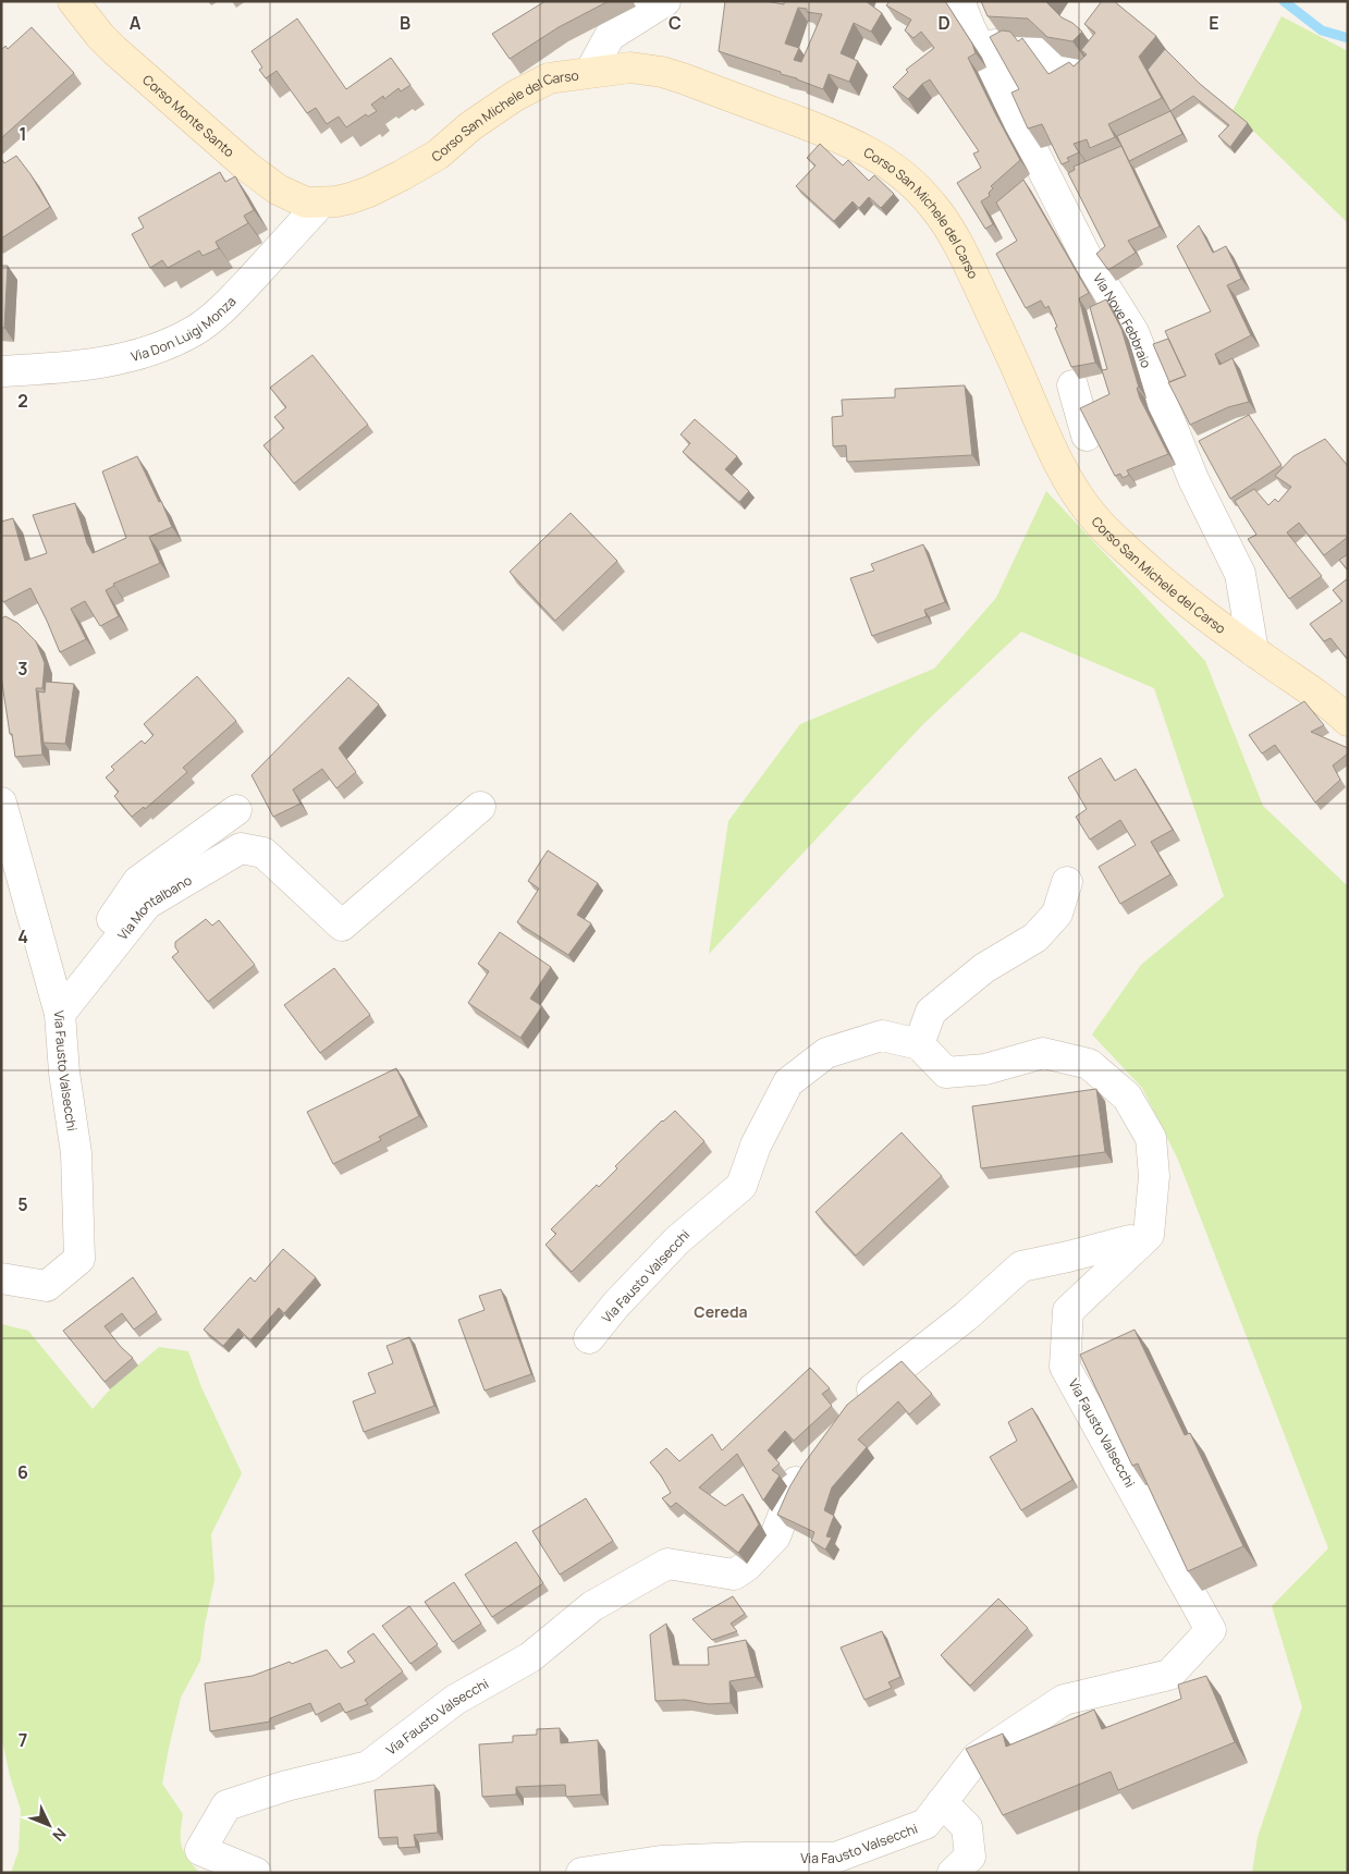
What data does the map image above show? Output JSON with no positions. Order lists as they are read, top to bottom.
{
  "streets": {
    "main road": ["Corso Monte Santo", "Corso San Michele del Carso"],
    "street": [
      "Via Nove Febbraio",
      "Via Don Luigi Monza",
      "Via Montalbano",
      "Via Fausto Valsecchi"
    ]
  },
  "crossings": [
    ["Corso Monte Santo", "Corso San Michele del Carso"],
    ["Corso Monte Santo", "Via Don Luigi Monza"],
    ["Corso San Michele del Carso", "Via Nove Febbraio"],
    ["Corso San Michele del Carso", "Via Don Luigi Monza"],
    ["Via Montalbano", "Via Fausto Valsecchi"]
  ],
  "districts": ["Cereda"],
  "north": "bottom right",
  "grid": {
    "columns": [
      "A",
      "B",
      "C",
      "D",
      "E"
    ],
    "rows": [
      "1",
      "2",
      "3",
      "4",
      "5",
      "6",
      "7"
    ]
  }
}
